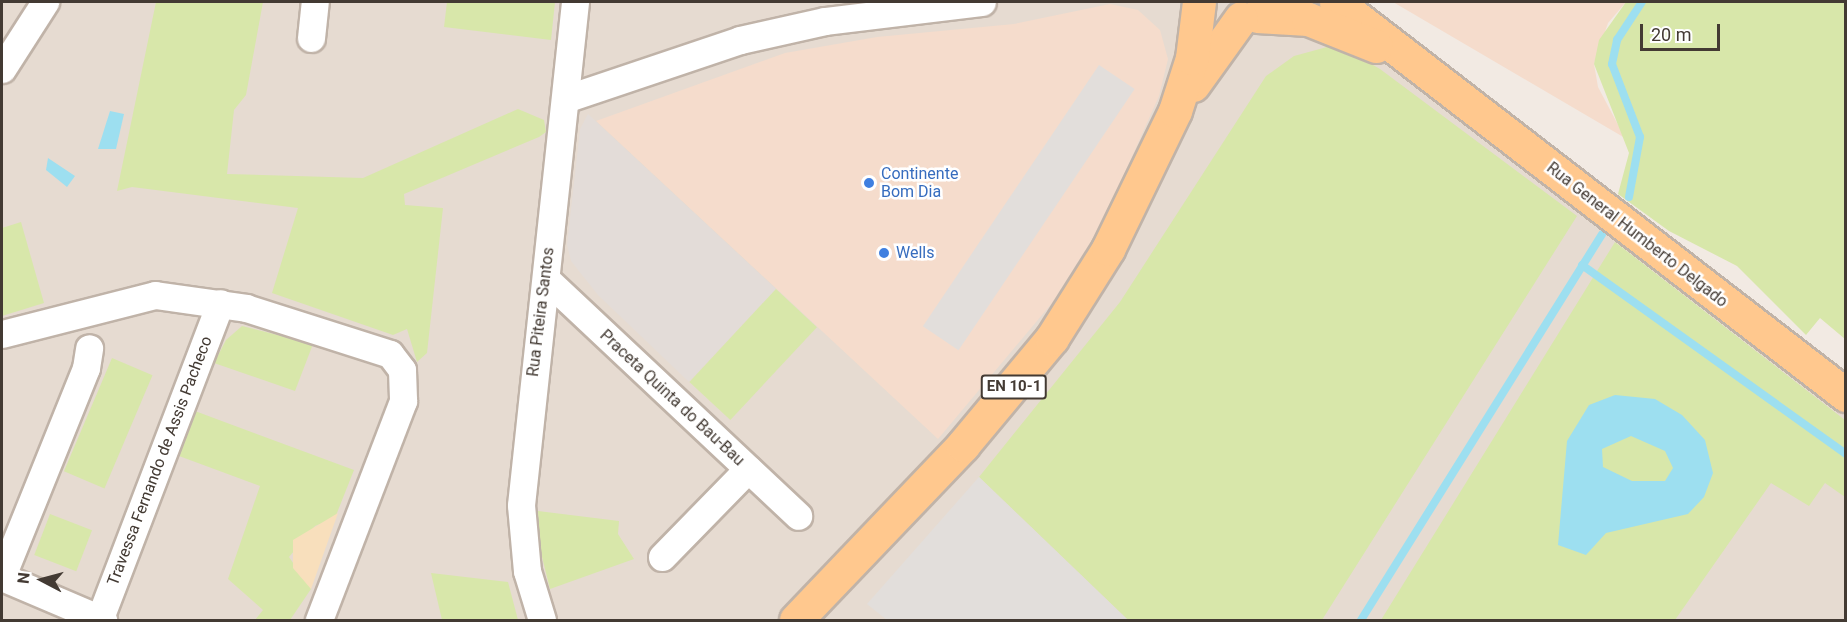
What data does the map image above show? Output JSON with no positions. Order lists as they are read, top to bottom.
{
  "streets": {
    "main road": ["Rua General Humberto Delgado", "EN 10-1"],
    "street": ["Rua Piteira Santos", "Praceta Quinta do Bau-Bau", "Travessa Fernando de Assis Pacheco"]
  },
  "crossings": [
    ["Rua General Humberto Delgado", "EN 10-1"],
    ["Rua Piteira Santos", "Praceta Quinta do Bau-Bau"]
  ],
  "places": ["Continente Bom Dia", "Wells"],
  "scale_bar": "20 m",
  "north": "left"
}
